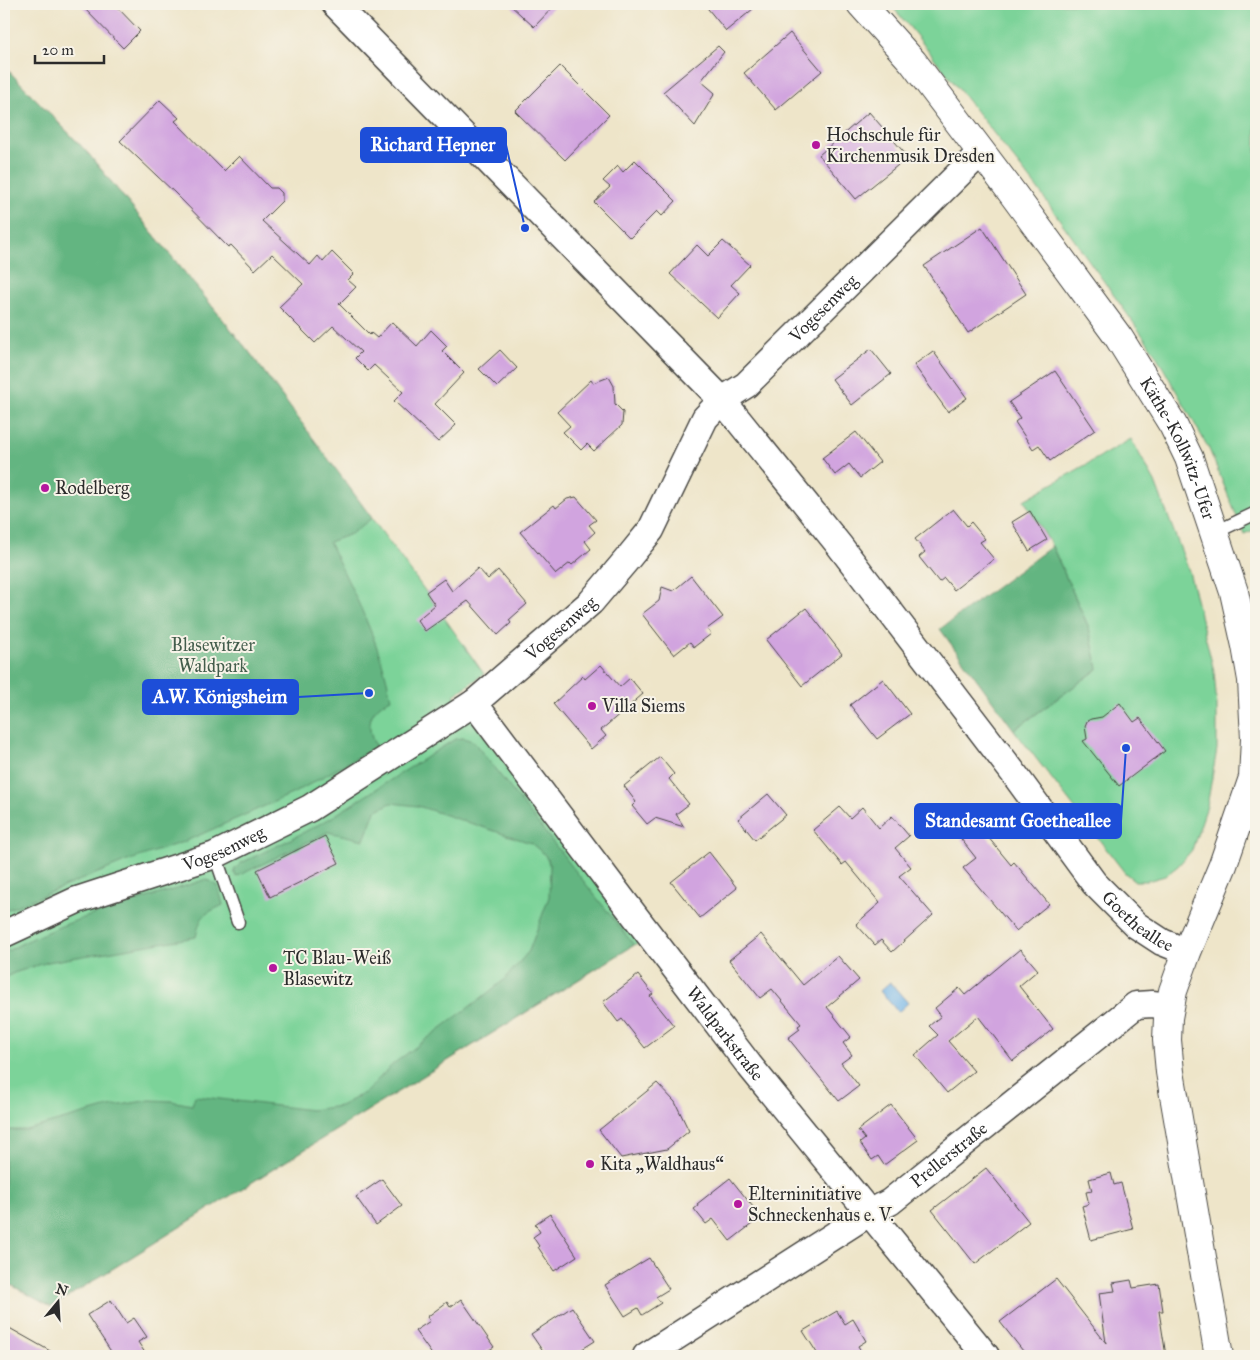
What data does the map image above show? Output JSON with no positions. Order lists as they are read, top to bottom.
{
  "streets": {
    "main road": ["Käthe-Kollwitz-Ufer", "Goetheallee"],
    "street": ["Vogesenweg", "Waldparkstraße", "Prellerstraße"]
  },
  "crossings": [
    ["Vogesenweg", "Käthe-Kollwitz-Ufer"],
    ["Vogesenweg", "Goetheallee"],
    ["Vogesenweg", "Waldparkstraße"],
    ["Käthe-Kollwitz-Ufer", "Goetheallee"],
    ["Goetheallee", "Prellerstraße"],
    ["Waldparkstraße", "Prellerstraße"]
  ],
  "parks": ["Blasewitzer Waldpark"],
  "places": [
    "Hochschule für Kirchenmusik Dresden",
    "Richard Hepner",
    "Rodelberg",
    "A.W. Königsheim",
    "Villa Siems",
    "Standesamt Goetheallee",
    "TC Blau-Weiß Blasewitz",
    "Kita „Waldhaus“",
    "Elterninitiative Schneckenhaus e. V."
  ],
  "scale_bar": "20 m",
  "north": "top"
}
